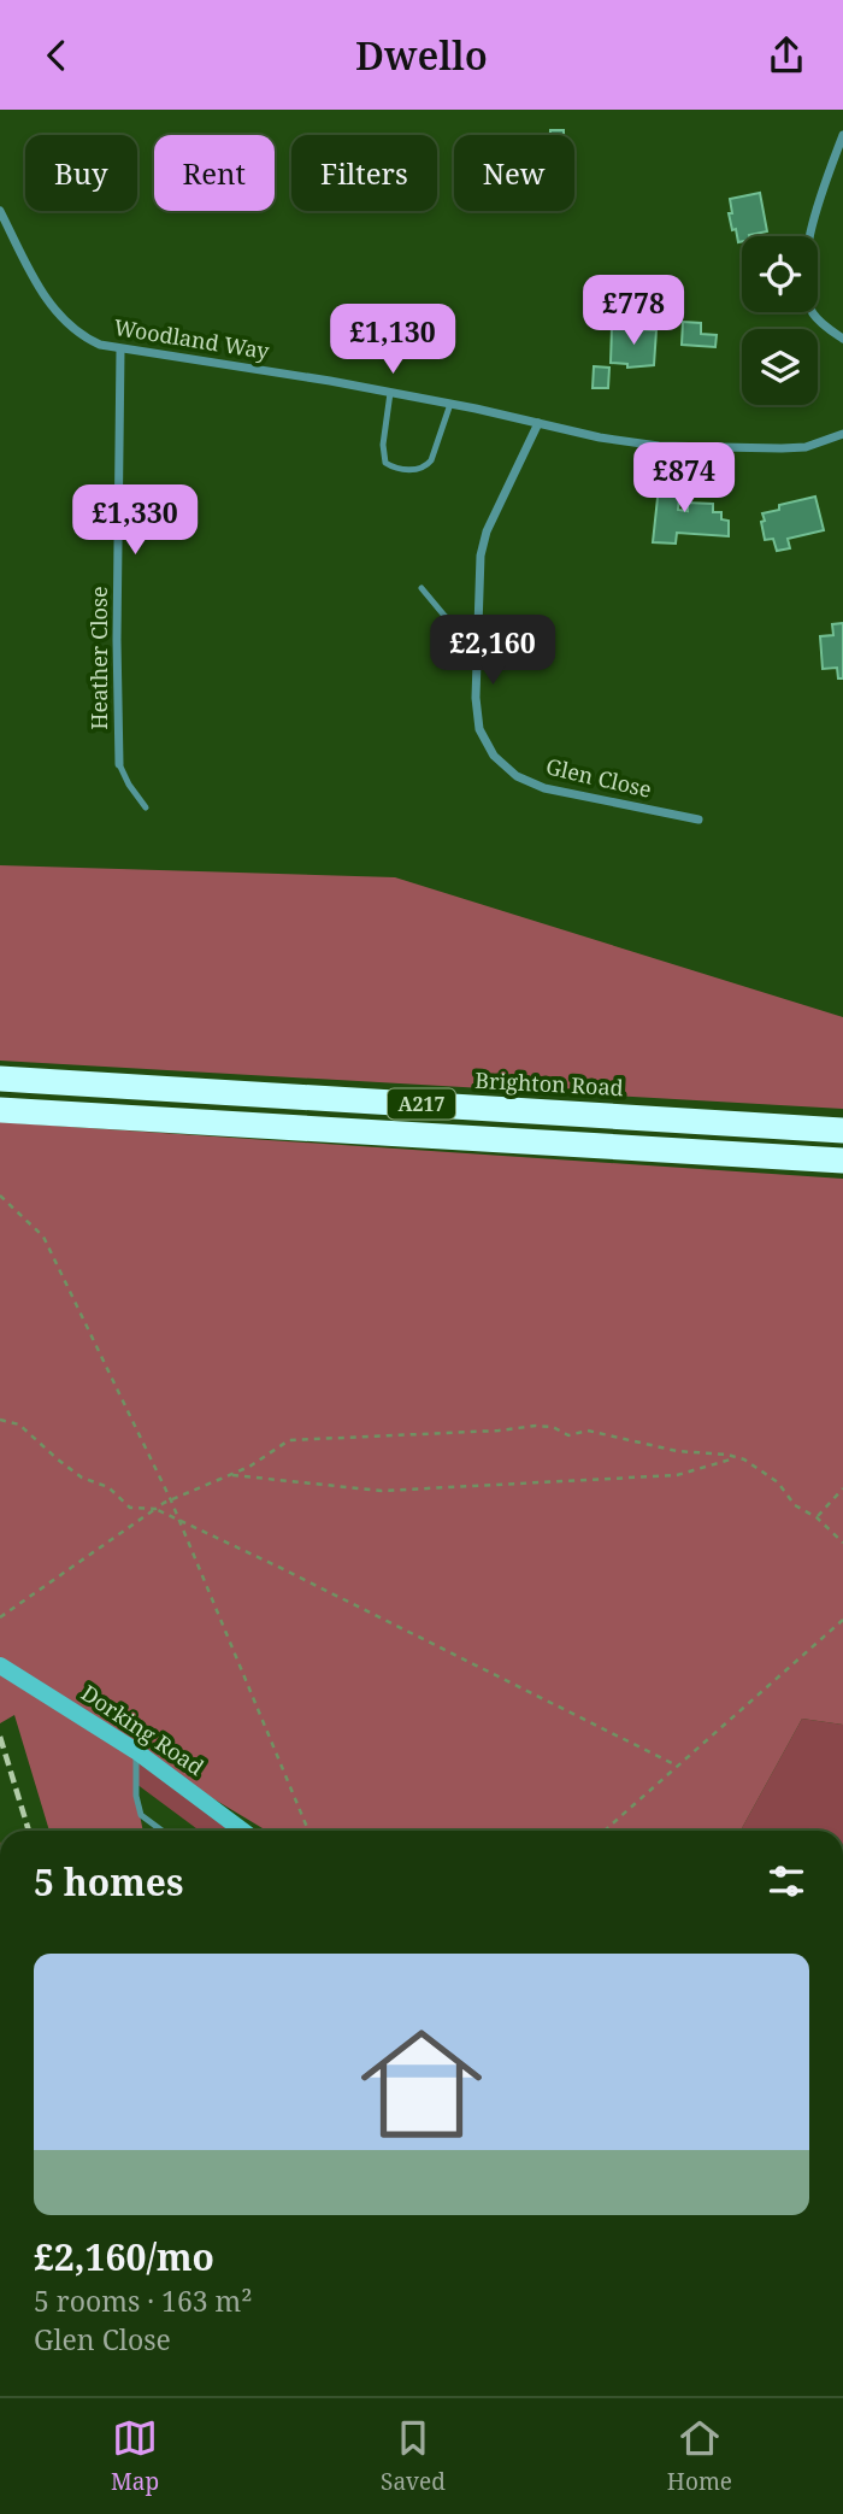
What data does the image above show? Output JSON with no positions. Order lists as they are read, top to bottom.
{
  "streets": {
    "highway": ["Brighton Road", "A217"],
    "main road": ["Dorking Road"],
    "street": ["Woodland Way", "Heather Close", "Glen Close"]
  },
  "crossings": [
    ["Woodland Way", "Heather Close"],
    ["Woodland Way", "Glen Close"]
  ],
  "page": {
    "header": "Dwello",
    "chip": [
      "Buy",
      "Rent",
      "Filters",
      "New"
    ],
    "price": [
      "£778",
      "£1,130",
      "£874",
      "£1,330",
      "£2,160"
    ],
    "heading": "5 homes",
    "list": [
      {
        "name": "£2,160/mo",
        "note": "5 rooms · 163 m² · Glen Close"
      }
    ],
    "tabs": ["Map", "Saved", "Home"]
  }
}
